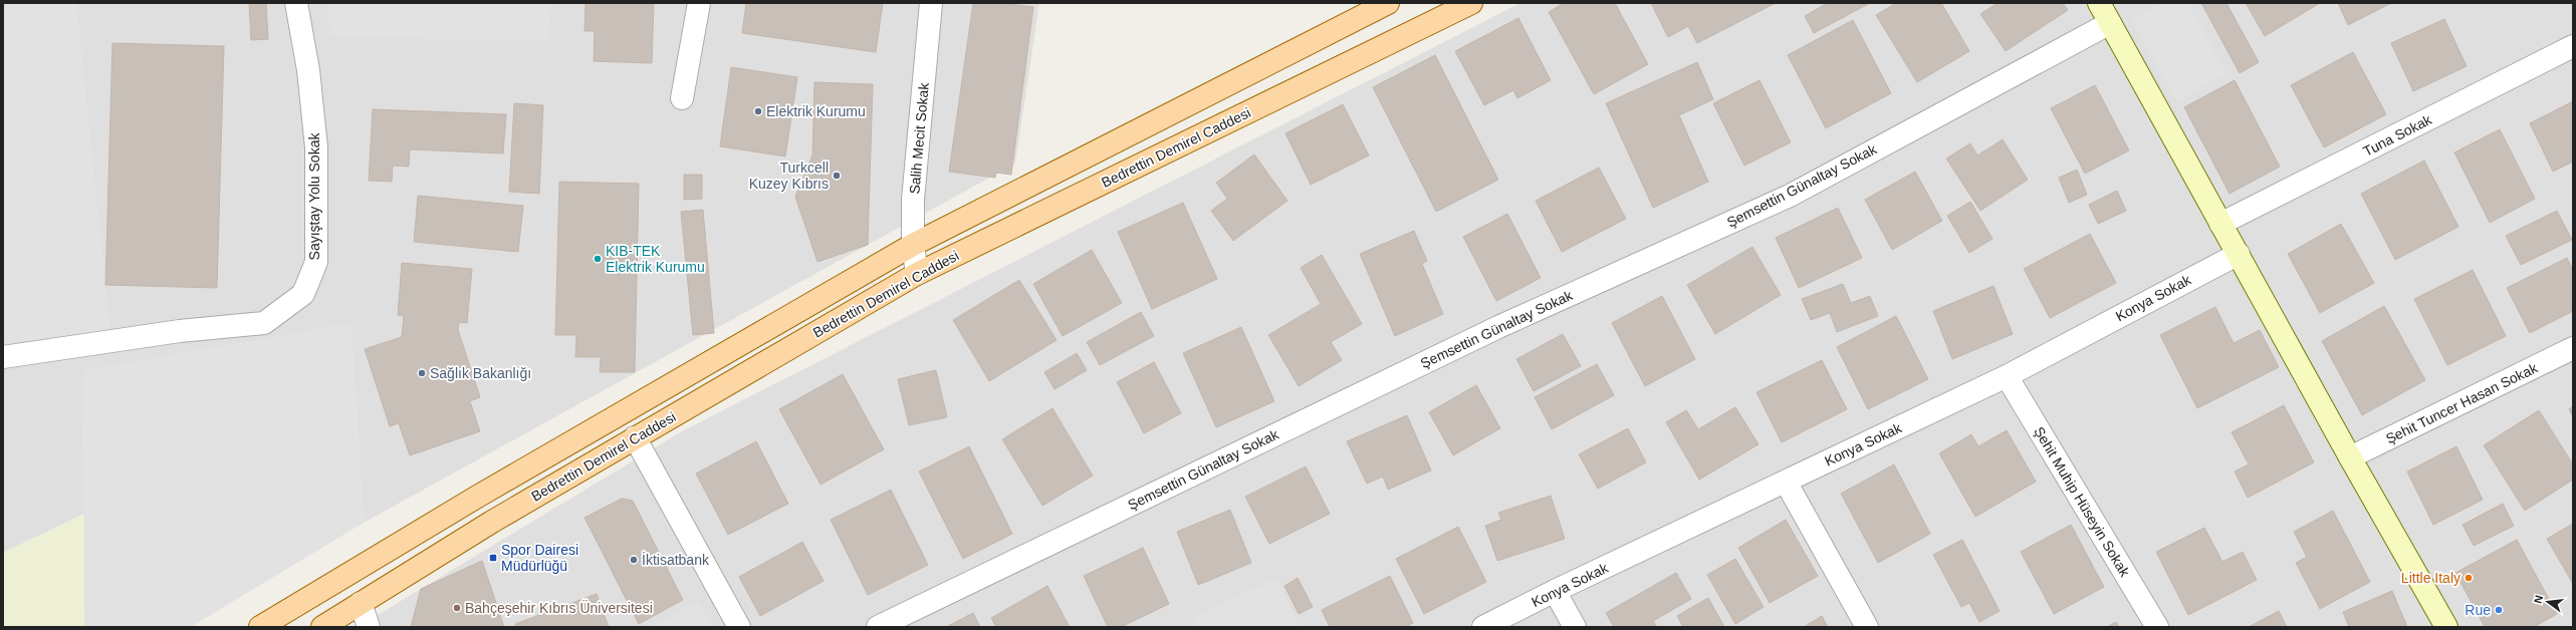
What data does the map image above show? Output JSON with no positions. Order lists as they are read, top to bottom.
{
  "streets": {
    "main road": ["Bedrettin Demirel Caddesi"],
    "street": [
      "Tuna Sokak",
      "Salih Mecit Sokak",
      "Şemsettin Günaltay Sokak",
      "Sayıştay Yolu Sokak",
      "Konya Sokak",
      "Şehit Tuncer Hasan Sokak",
      "Şehit Muhip Hüseyin Sokak"
    ]
  },
  "crossings": [
    ["Salih Mecit Sokak", "Bedrettin Demirel Caddesi"],
    ["Konya Sokak", "Şehit Muhip Hüseyin Sokak"]
  ],
  "places": {
    "other": [
      "Elektrik Kurumu",
      "Turkcell Kuzey Kıbrıs",
      "KIB-TEK Elektrik Kurumu",
      "Sağlık Bakanlığı",
      "İktisatbank",
      "Little Italy",
      "Bahçeşehir Kıbrıs Üniversitesi",
      "Rue"
    ],
    "transit": ["Spor Dairesi Müdürlüğü"]
  },
  "north": "left"
}
